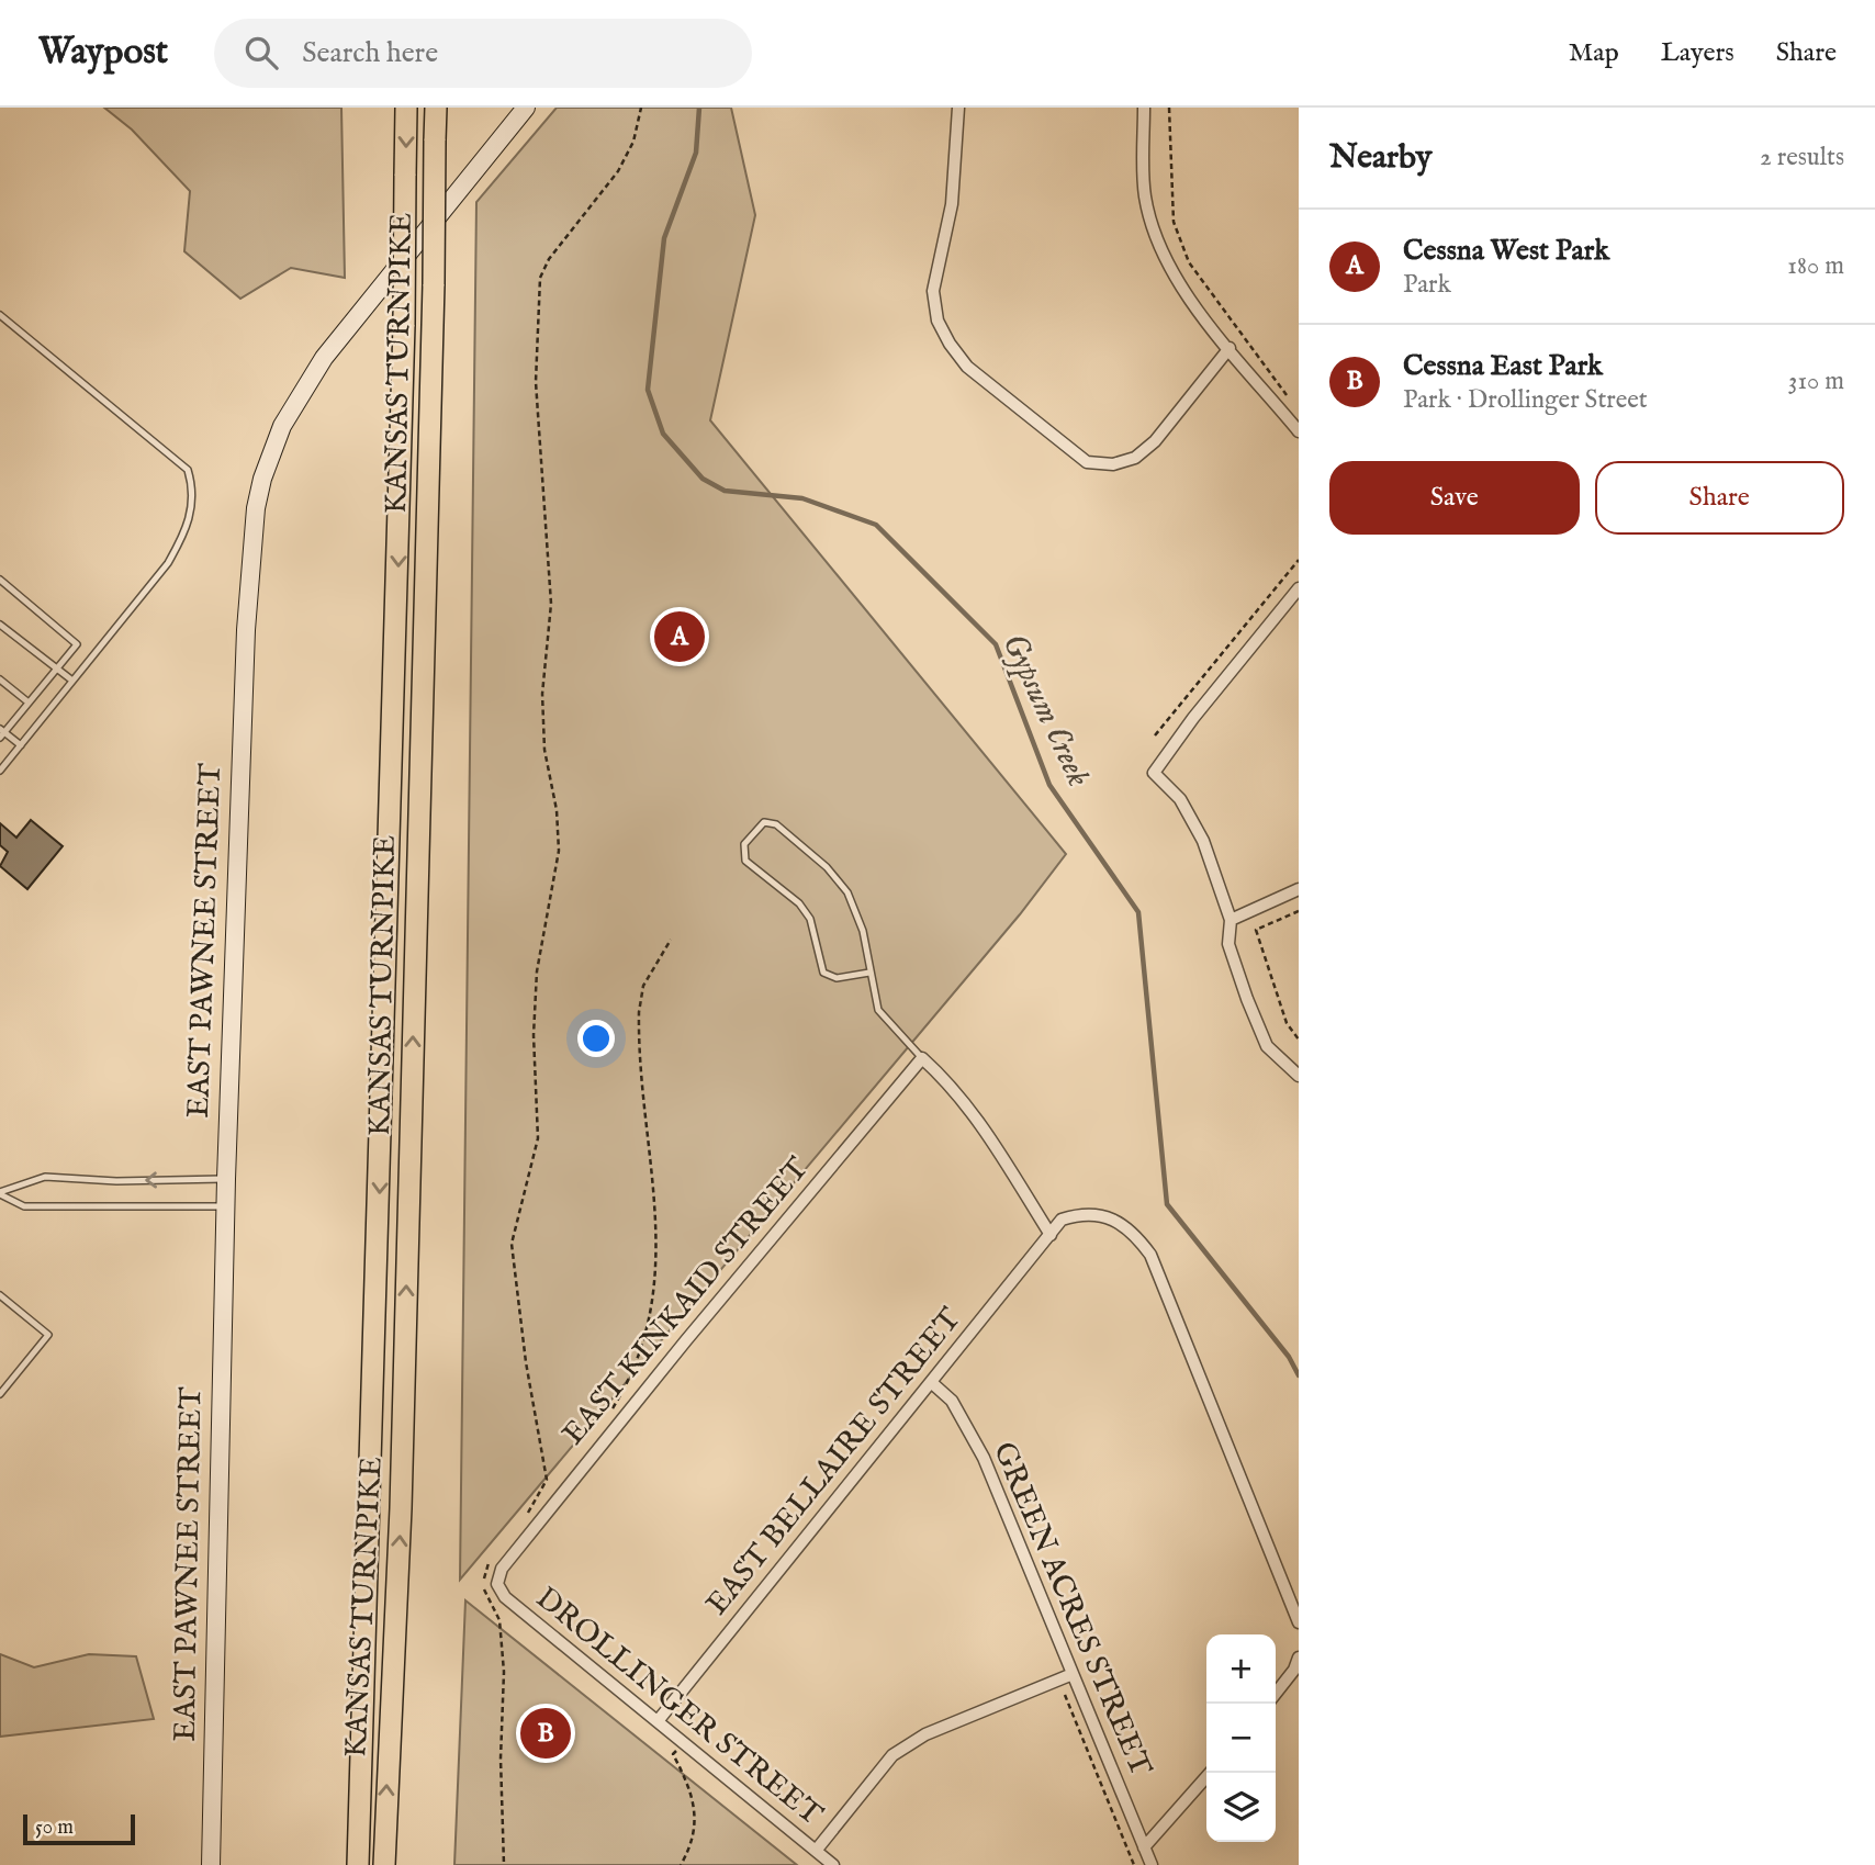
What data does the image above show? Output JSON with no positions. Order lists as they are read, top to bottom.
{
  "streets": {
    "highway": ["KANSAS TURNPIKE"],
    "main road": ["EAST PAWNEE STREET"],
    "street": [
      "EAST KINKAID STREET",
      "EAST BELLAIRE STREET",
      "GREEN ACRES STREET",
      "DROLLINGER STREET"
    ]
  },
  "crossings": [
    ["EAST KINKAID STREET", "DROLLINGER STREET"],
    ["EAST BELLAIRE STREET", "GREEN ACRES STREET"],
    ["EAST BELLAIRE STREET", "DROLLINGER STREET"]
  ],
  "water": ["Gypsum Creek"],
  "scale_bar": "50 m",
  "page": {
    "header": "Waypost",
    "search": "Search here",
    "nav": ["Map", "Layers", "Share"],
    "heading": ["Nearby", "2 results"],
    "list": [
      {
        "mark": "A",
        "name": "Cessna West Park",
        "note": "Park",
        "value": "180 m"
      },
      {
        "mark": "B",
        "name": "Cessna East Park",
        "note": "Park · Drollinger Street",
        "value": "310 m"
      }
    ],
    "buttons": ["Save", "Share"],
    "pins": ["A", "B"],
    "map_buttons": ["+", "−"],
    "scale": "50 m"
  }
}
